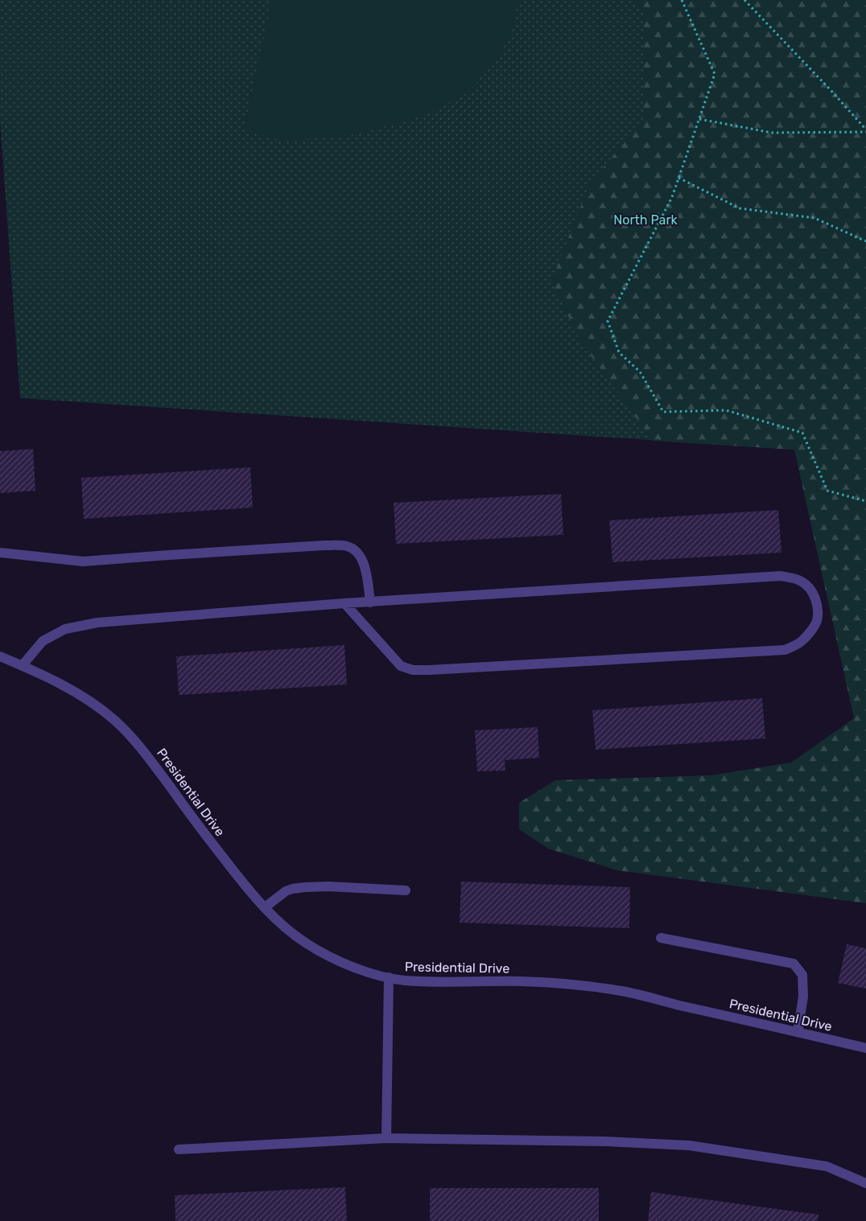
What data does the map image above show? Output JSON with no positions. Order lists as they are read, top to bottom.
{
  "streets": {
    "street": ["Presidential Drive"]
  },
  "parks": ["North Park"]
}
